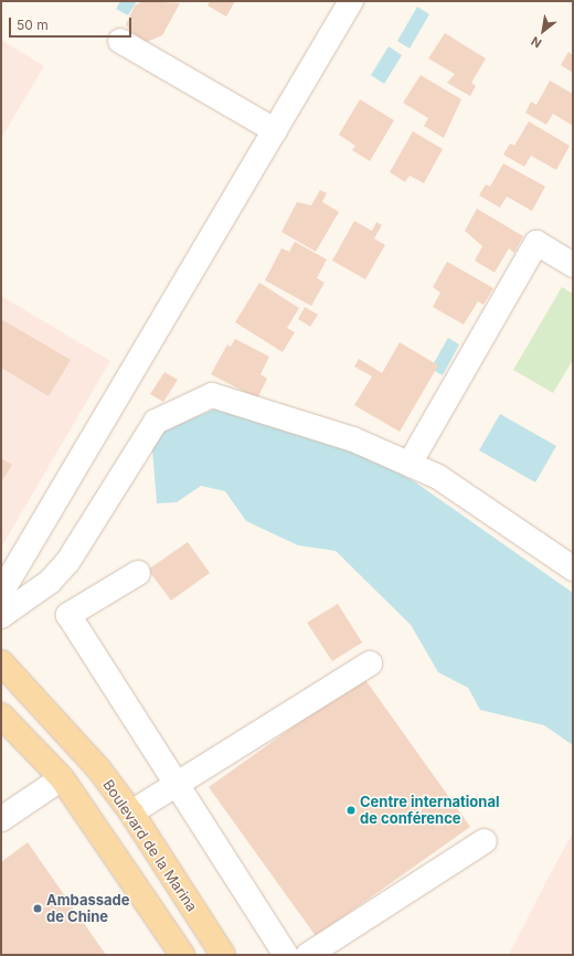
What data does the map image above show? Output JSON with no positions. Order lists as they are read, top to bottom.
{
  "streets": {
    "main road": ["Boulevard de la Marina"]
  },
  "places": ["Centre international de conférence", "Ambassade de Chine"],
  "scale_bar": "50 m",
  "north": "bottom left"
}
